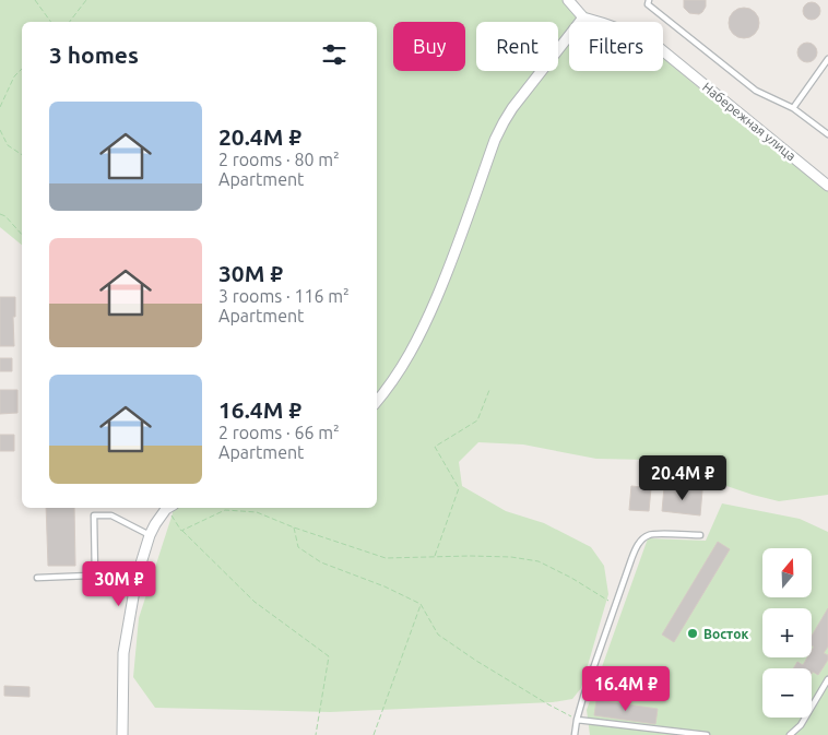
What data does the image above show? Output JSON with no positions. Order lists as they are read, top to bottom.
{
  "streets": {
    "street": ["Набережная улица"]
  },
  "places": ["Восток"],
  "north": "top",
  "page": {
    "chip": ["Buy", "Rent", "Filters"],
    "heading": "3 homes",
    "list": [
      {
        "name": "20.4M ₽",
        "note": "2 rooms · 80 m² · Apartment"
      },
      {
        "name": "30M ₽",
        "note": "3 rooms · 116 m² · Apartment"
      },
      {
        "name": "16.4M ₽",
        "note": "2 rooms · 66 m² · Apartment"
      }
    ],
    "price": ["20.4M ₽", "30M ₽", "16.4M ₽"],
    "map_buttons": ["+", "−"]
  }
}
